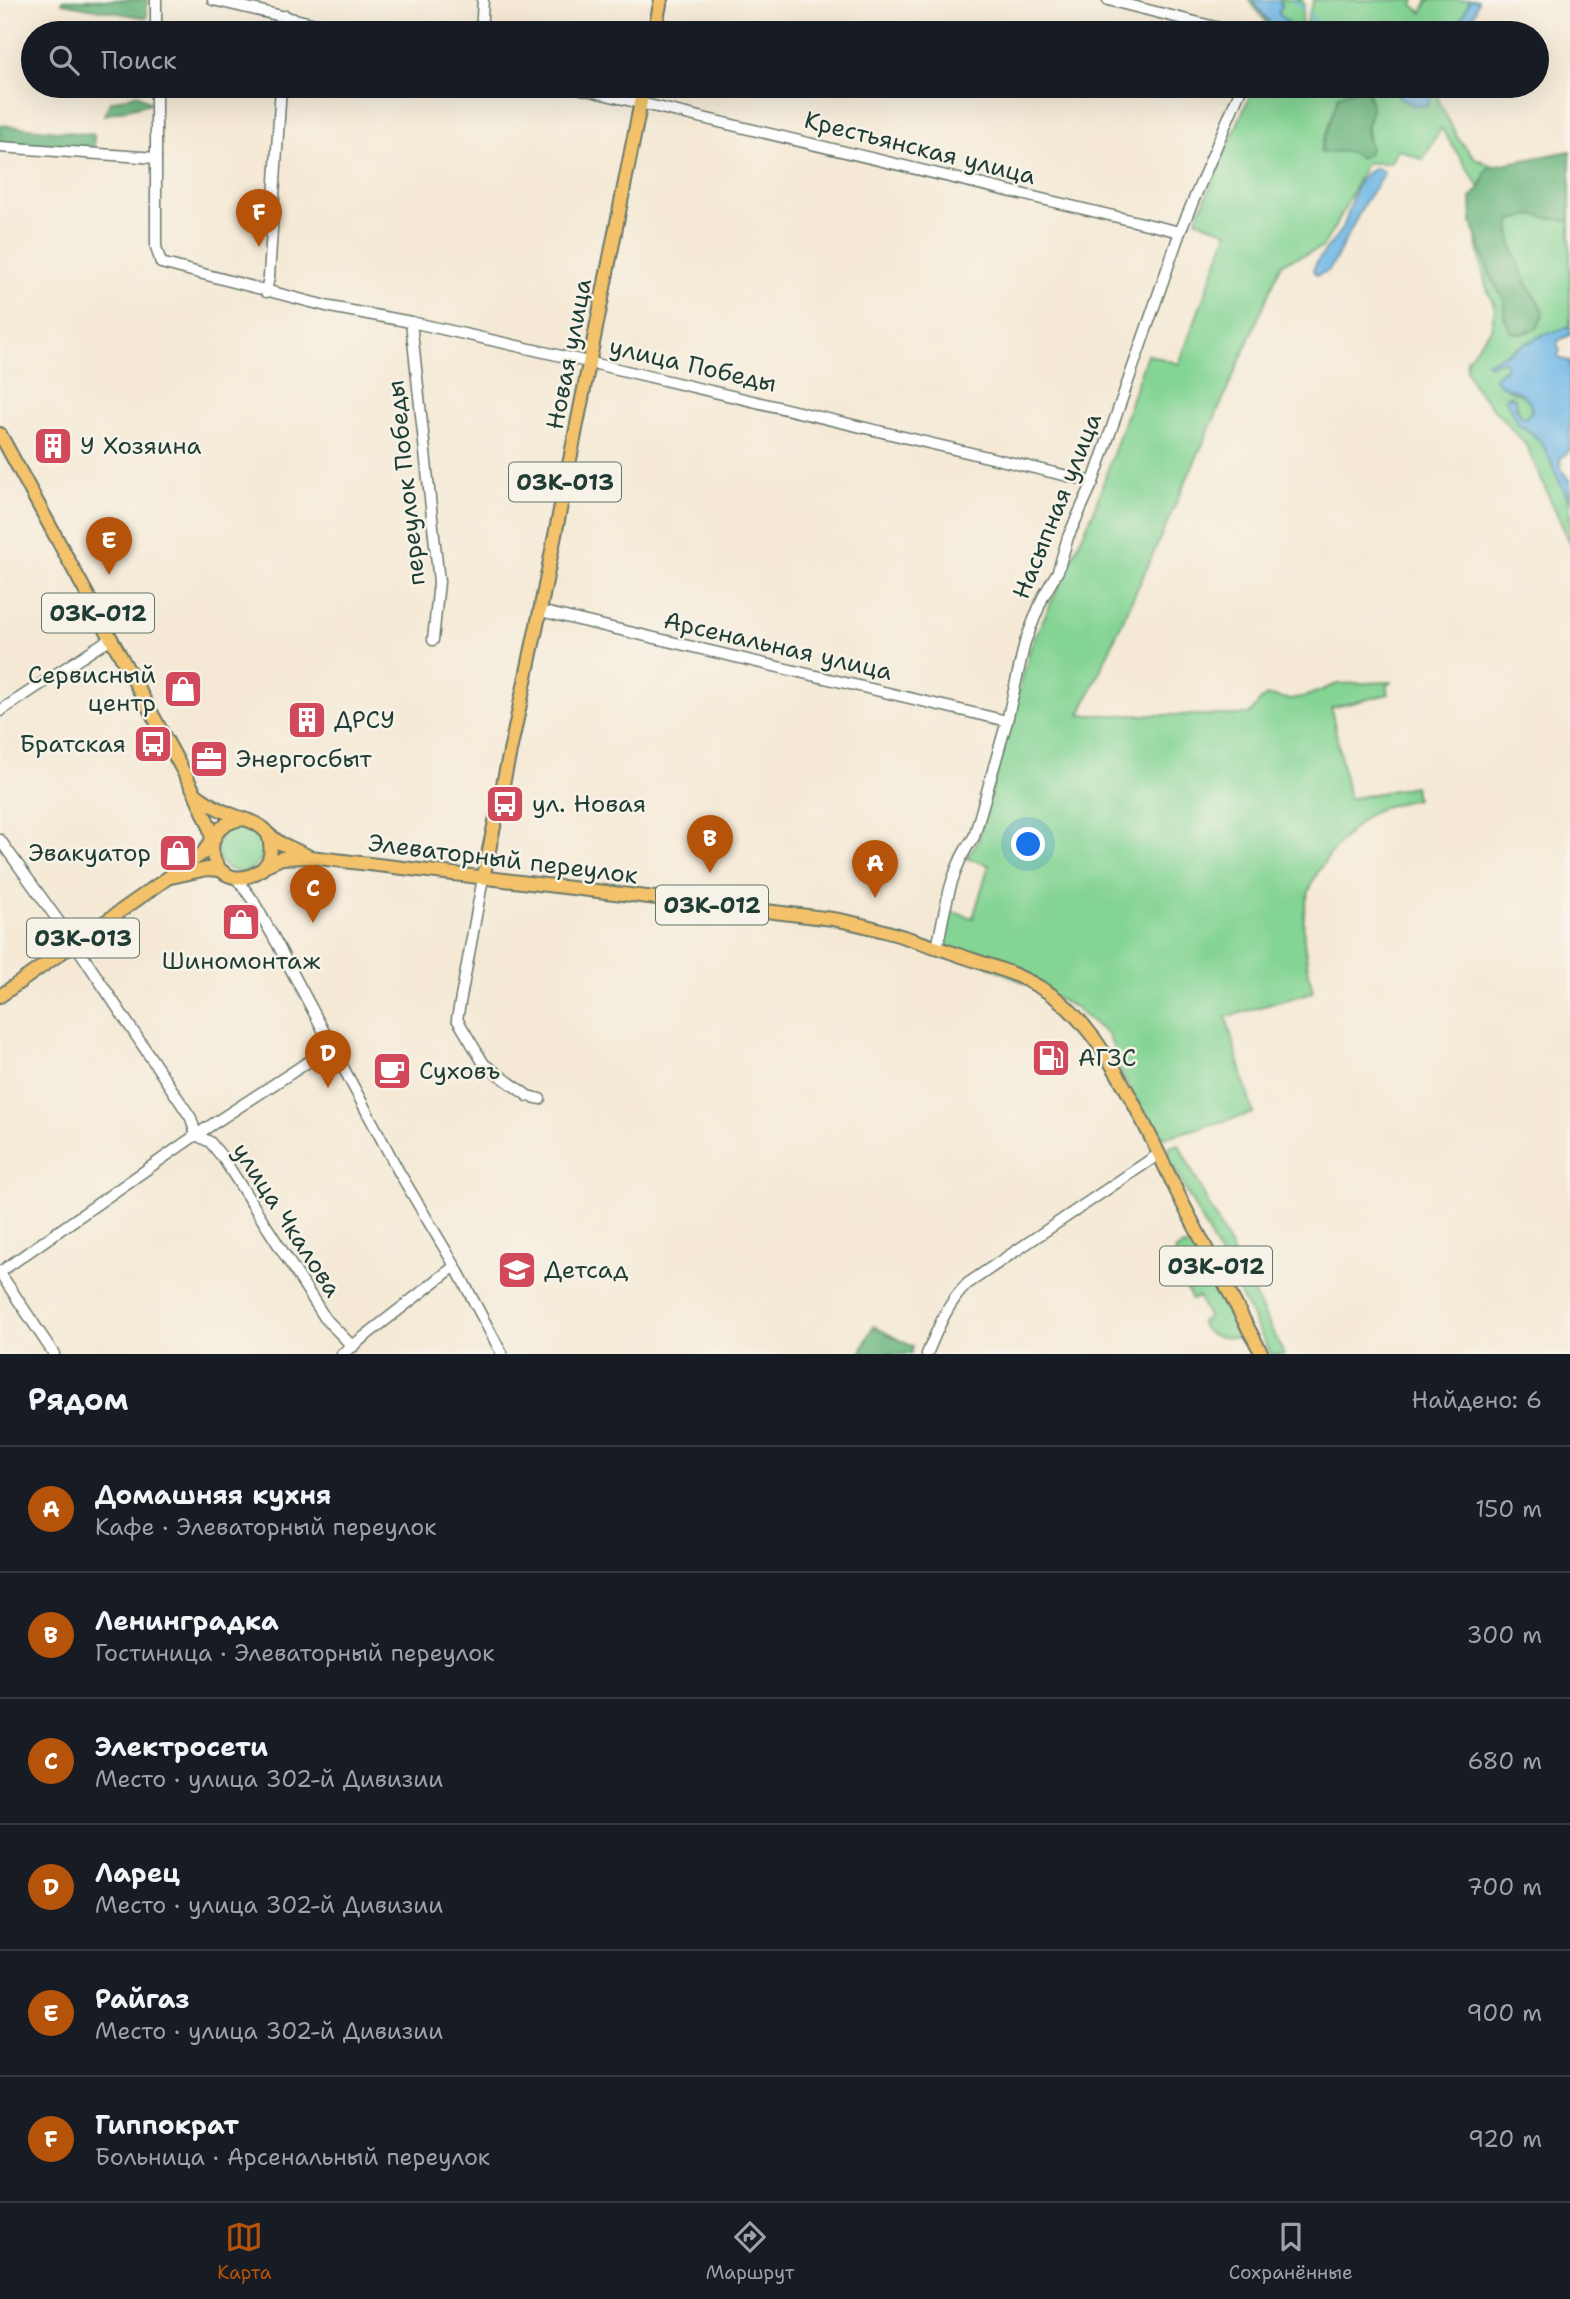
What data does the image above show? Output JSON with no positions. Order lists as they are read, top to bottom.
{
  "streets": {
    "main road": [
      "Новая улица",
      "03К-013",
      "03К-012",
      "Элеваторный переулок"
    ],
    "street": [
      "Крестьянская улица",
      "улица Победы",
      "переулок Победы",
      "Насыпная улица",
      "Арсенальная улица",
      "улица Чкалова"
    ]
  },
  "crossings": [
    ["Крестьянская улица", "Новая улица"],
    ["Крестьянская улица", "Насыпная улица"],
    ["Новая улица", "улица Победы"],
    ["Новая улица", "Арсенальная улица"],
    ["Новая улица", "Элеваторный переулок"],
    ["улица Победы", "переулок Победы"],
    ["улица Победы", "Насыпная улица"],
    ["03К-013", "Элеваторный переулок"],
    ["03К-013", "улица Чкалова"],
    ["Насыпная улица", "03К-012"],
    ["Насыпная улица", "Арсенальная улица"],
    ["Насыпная улица", "Элеваторный переулок"],
    ["03К-012", "Элеваторный переулок"]
  ],
  "places": {
    "building": ["У Хозяина", "ДРСУ"],
    "shop": ["Сервисный центр", "Эвакуатор", "Шиномонтаж"],
    "bus stop": ["Братская", "ул. Новая"],
    "office": ["Энергосбыт"],
    "fuel station": ["АГЗС"],
    "cafe": ["Суховъ"],
    "school or university": ["Детсад"]
  },
  "page": {
    "search": "Поиск",
    "pins": [
      "F",
      "E",
      "B",
      "A",
      "C",
      "D"
    ],
    "heading": ["Рядом", "Найдено: 6"],
    "list": [
      {
        "mark": "A",
        "name": "Домашняя кухня",
        "note": "Кафе · Элеваторный переулок",
        "value": "150 m"
      },
      {
        "mark": "B",
        "name": "Ленинградка",
        "note": "Гостиница · Элеваторный переулок",
        "value": "300 m"
      },
      {
        "mark": "C",
        "name": "Электросети",
        "note": "Место · улица 302-й Дивизии",
        "value": "680 m"
      },
      {
        "mark": "D",
        "name": "Ларец",
        "note": "Место · улица 302-й Дивизии",
        "value": "700 m"
      },
      {
        "mark": "E",
        "name": "Райгаз",
        "note": "Место · улица 302-й Дивизии",
        "value": "900 m"
      },
      {
        "mark": "F",
        "name": "Гиппократ",
        "note": "Больница · Арсенальный переулок",
        "value": "920 m"
      }
    ],
    "nav": ["Карта", "Маршрут", "Сохранённые"]
  }
}
